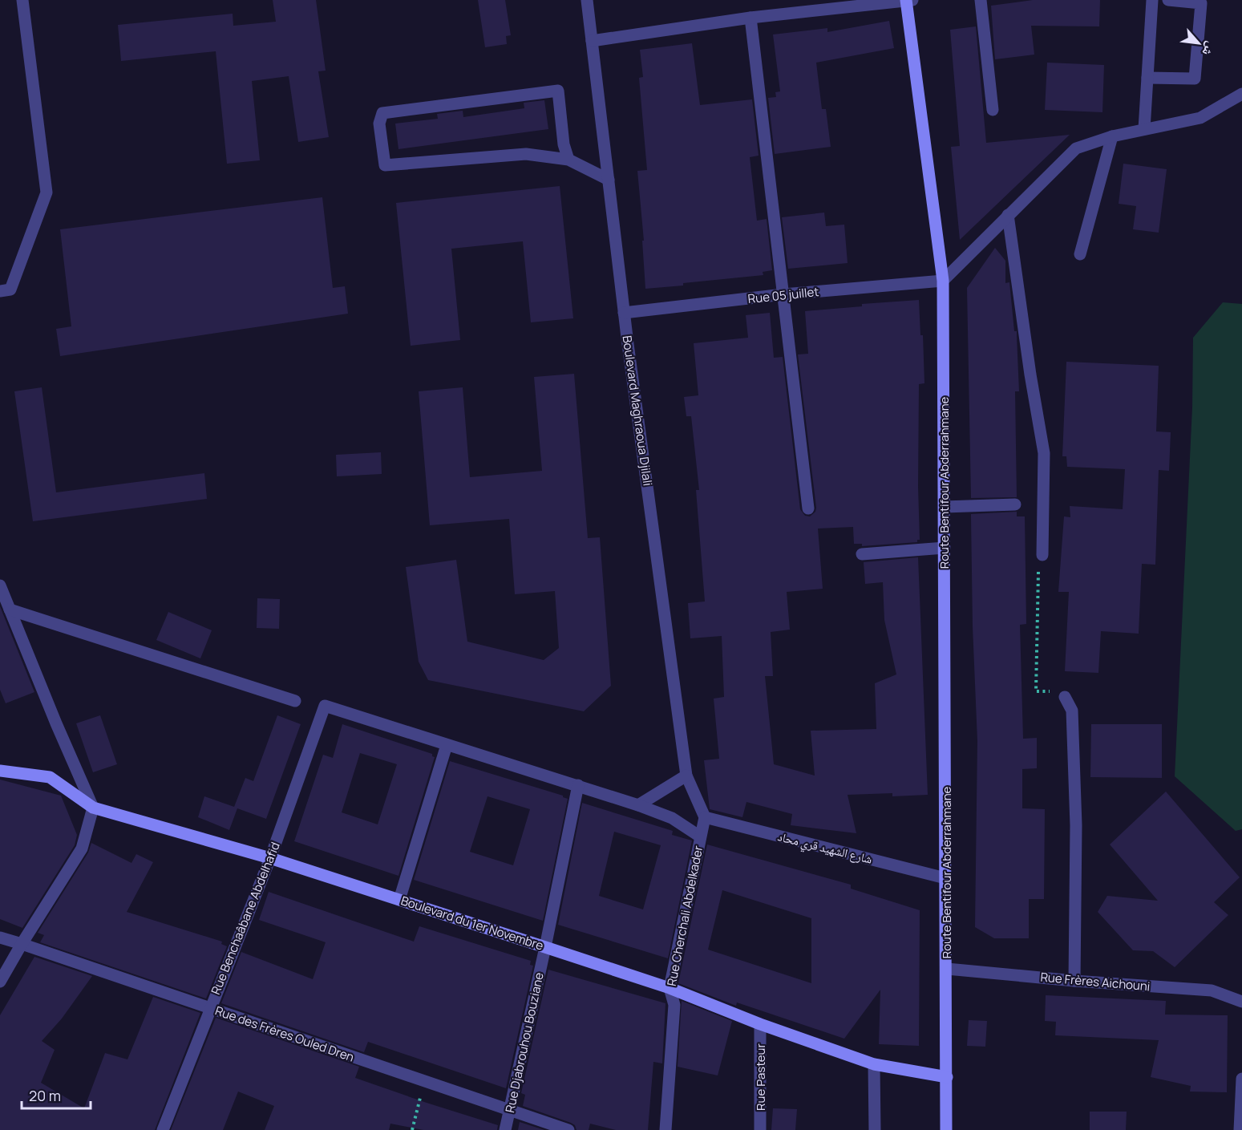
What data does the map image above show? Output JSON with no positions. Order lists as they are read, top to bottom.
{
  "streets": {
    "main road": ["Route Bentifour Abderrahmane", "Boulevard du 1er Novembre"],
    "street": [
      "Rue 05 juillet",
      "Boulevard Maghraoua Djilali",
      "شارع الشهيد قري محاد",
      "Rue Cherchali Abdelkader",
      "Rue Benchaâbane Abdelhafid",
      "Rue Frères Aichouni",
      "Rue des Frères Ouled Dren",
      "Rue Djabrouhou Bouziane",
      "Rue Pasteur"
    ]
  },
  "crossings": [
    ["Rue 05 juillet", "Boulevard Maghraoua Djilali"],
    ["Rue 05 juillet", "Route Bentifour Abderrahmane"],
    ["Boulevard Maghraoua Djilali", "شارع الشهيد قري محاد"],
    ["Boulevard Maghraoua Djilali", "Rue Cherchali Abdelkader"],
    ["Route Bentifour Abderrahmane", "شارع الشهيد قري محاد"],
    ["Route Bentifour Abderrahmane", "Boulevard du 1er Novembre"],
    ["Route Bentifour Abderrahmane", "Rue Frères Aichouni"],
    ["شارع الشهيد قري محاد", "Rue Cherchali Abdelkader"],
    ["Rue Cherchali Abdelkader", "Boulevard du 1er Novembre"],
    ["Rue Benchaâbane Abdelhafid", "Boulevard du 1er Novembre"],
    ["Rue Benchaâbane Abdelhafid", "Rue des Frères Ouled Dren"],
    ["Boulevard du 1er Novembre", "Rue Djabrouhou Bouziane"],
    ["Boulevard du 1er Novembre", "Rue Pasteur"],
    ["Rue des Frères Ouled Dren", "Rue Djabrouhou Bouziane"]
  ],
  "scale_bar": "20 m",
  "north": "bottom right"
}
